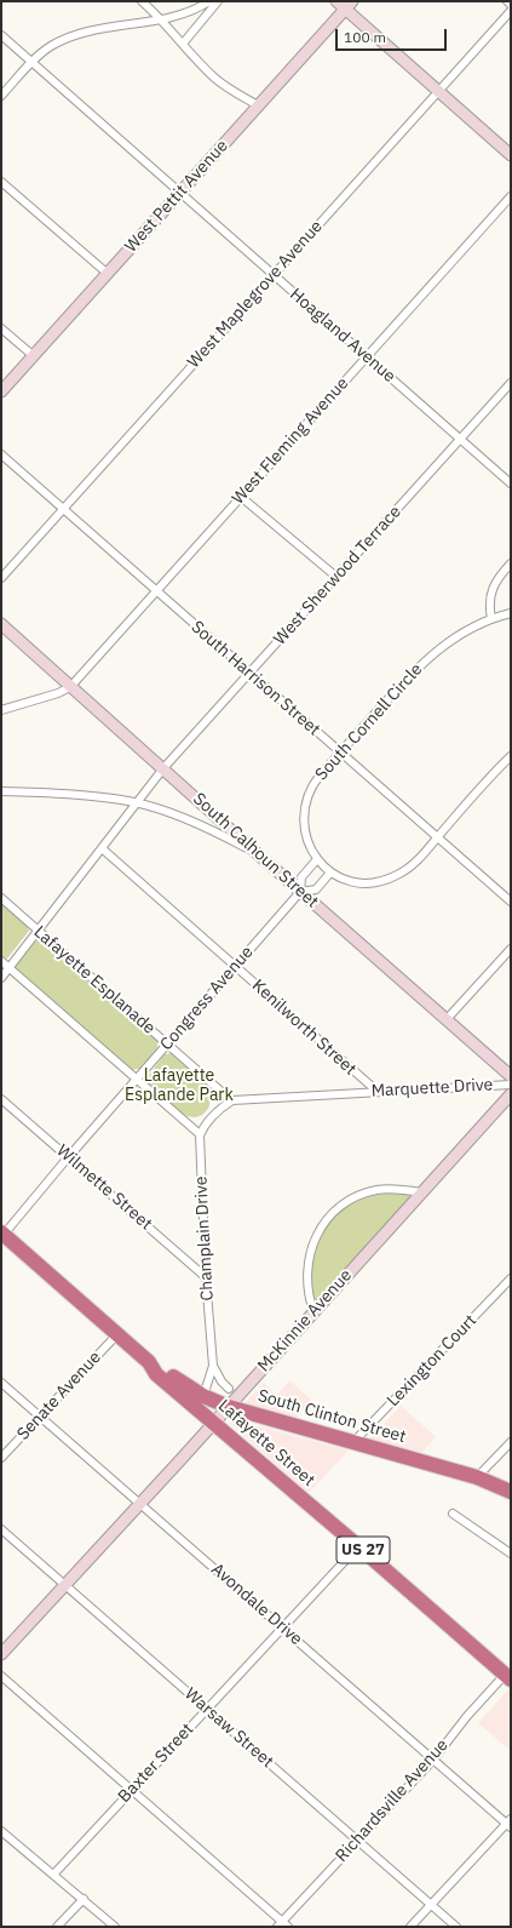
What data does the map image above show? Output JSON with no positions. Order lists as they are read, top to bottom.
{
  "streets": {
    "highway": ["South Clinton Street", "Lafayette Street", "US 27"],
    "street": [
      "West Pettit Avenue",
      "West Maplegrove Avenue",
      "Hoagland Avenue",
      "West Fleming Avenue",
      "West Sherwood Terrace",
      "South Harrison Street",
      "South Cornell Circle",
      "South Calhoun Street",
      "Lafayette Esplanade",
      "Congress Avenue",
      "Kenilworth Street",
      "Marquette Drive",
      "Wilmette Street",
      "Champlain Drive",
      "McKinnie Avenue",
      "Lexington Court",
      "Senate Avenue",
      "Avondale Drive",
      "Warsaw Street",
      "Baxter Street",
      "Richardsville Avenue"
    ]
  },
  "crossings": [
    ["West Pettit Avenue", "Hoagland Avenue"],
    ["West Maplegrove Avenue", "Hoagland Avenue"],
    ["West Maplegrove Avenue", "South Harrison Street"],
    ["Hoagland Avenue", "West Fleming Avenue"],
    ["Hoagland Avenue", "West Sherwood Terrace"],
    ["West Fleming Avenue", "South Harrison Street"],
    ["West Fleming Avenue", "South Calhoun Street"],
    ["West Sherwood Terrace", "South Harrison Street"],
    ["West Sherwood Terrace", "South Calhoun Street"],
    ["West Sherwood Terrace", "Lafayette Esplanade"],
    ["West Sherwood Terrace", "Kenilworth Street"],
    ["South Harrison Street", "South Cornell Circle"],
    ["South Calhoun Street", "Congress Avenue"],
    ["Lafayette Esplanade", "Congress Avenue"],
    ["Lafayette Esplanade", "Marquette Drive"],
    ["Congress Avenue", "Kenilworth Street"],
    ["Congress Avenue", "Wilmette Street"],
    ["Congress Avenue", "Lafayette Street"],
    ["Kenilworth Street", "Marquette Drive"],
    ["Wilmette Street", "Champlain Drive"],
    ["Champlain Drive", "South Clinton Street"],
    ["McKinnie Avenue", "South Clinton Street"],
    ["McKinnie Avenue", "Lafayette Street"],
    ["McKinnie Avenue", "Avondale Drive"],
    ["McKinnie Avenue", "Warsaw Street"],
    ["Lexington Court", "South Clinton Street"],
    ["Senate Avenue", "Lafayette Street"],
    ["Senate Avenue", "Avondale Drive"],
    ["South Clinton Street", "Lafayette Street"],
    ["Lafayette Street", "Baxter Street"],
    ["Lafayette Street", "Richardsville Avenue"],
    ["Avondale Drive", "Baxter Street"],
    ["Avondale Drive", "Richardsville Avenue"],
    ["Warsaw Street", "Baxter Street"],
    ["Warsaw Street", "Richardsville Avenue"]
  ],
  "parks": ["Lafayette Esplande Park"],
  "scale_bar": "100 m"
}
